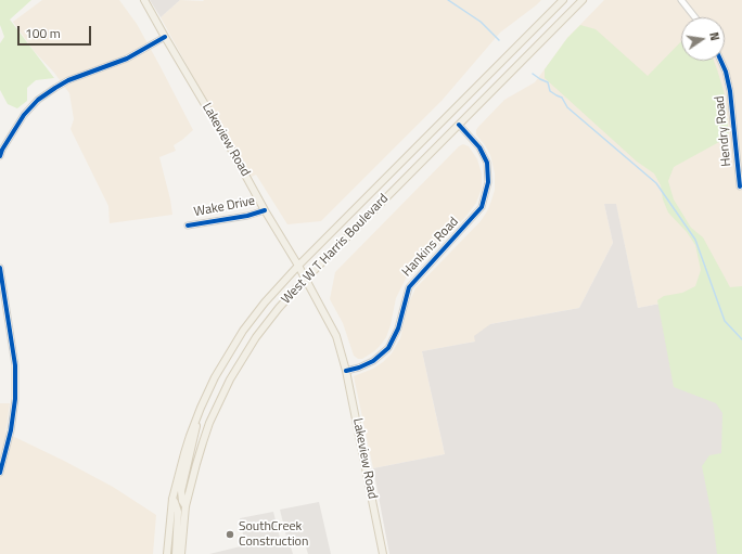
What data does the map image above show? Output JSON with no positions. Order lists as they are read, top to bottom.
{
  "streets": {
    "main road": ["Lakeview Road", "West W T Harris Boulevard"],
    "street": ["Hendry Road", "Wake Drive", "Hankins Road"]
  },
  "crossings": [
    ["Lakeview Road", "Wake Drive"],
    ["Lakeview Road", "Hankins Road"],
    ["Lakeview Road", "West W T Harris Boulevard"],
    ["Hankins Road", "West W T Harris Boulevard"]
  ],
  "places": ["SouthCreek Construction"],
  "scale_bar": "100 m",
  "north": "right"
}
